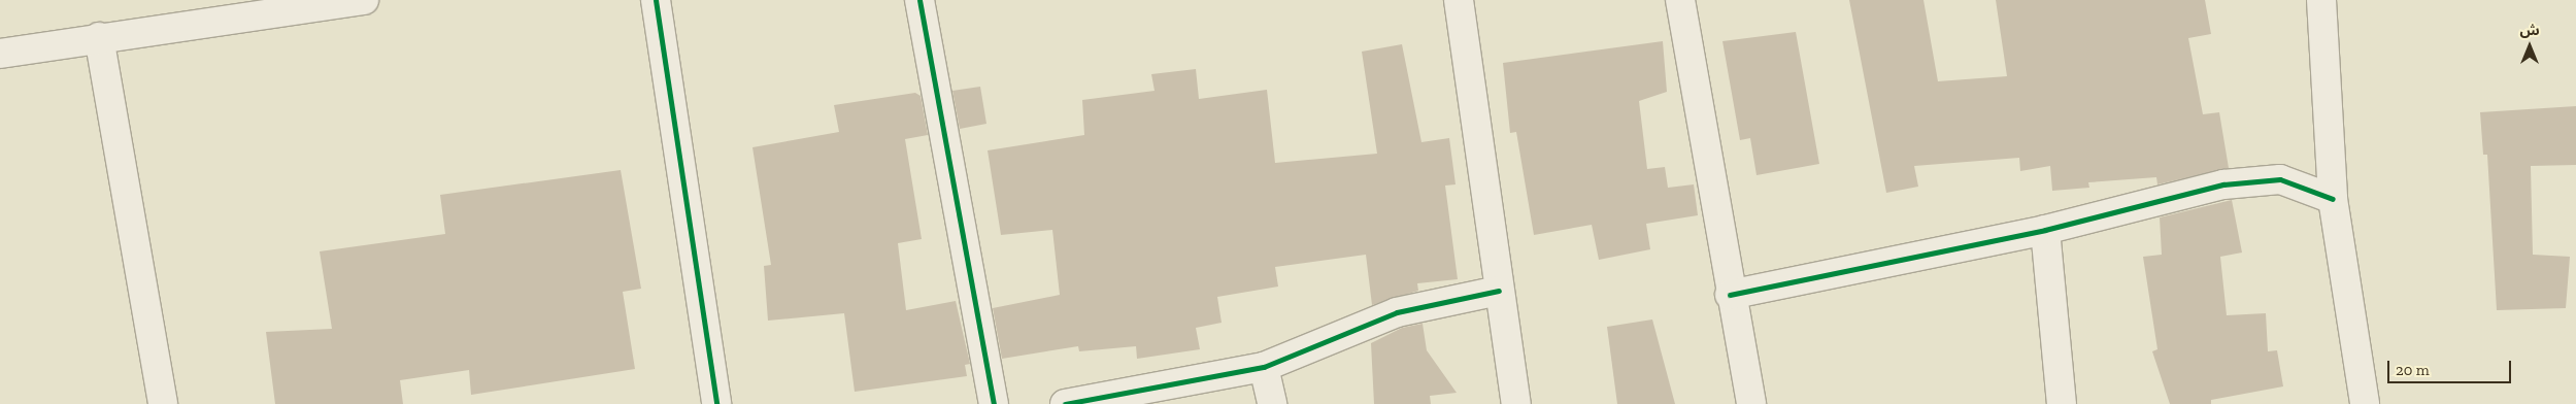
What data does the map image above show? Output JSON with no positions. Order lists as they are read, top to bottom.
{
  "scale_bar": "20 m",
  "north": "top"
}
